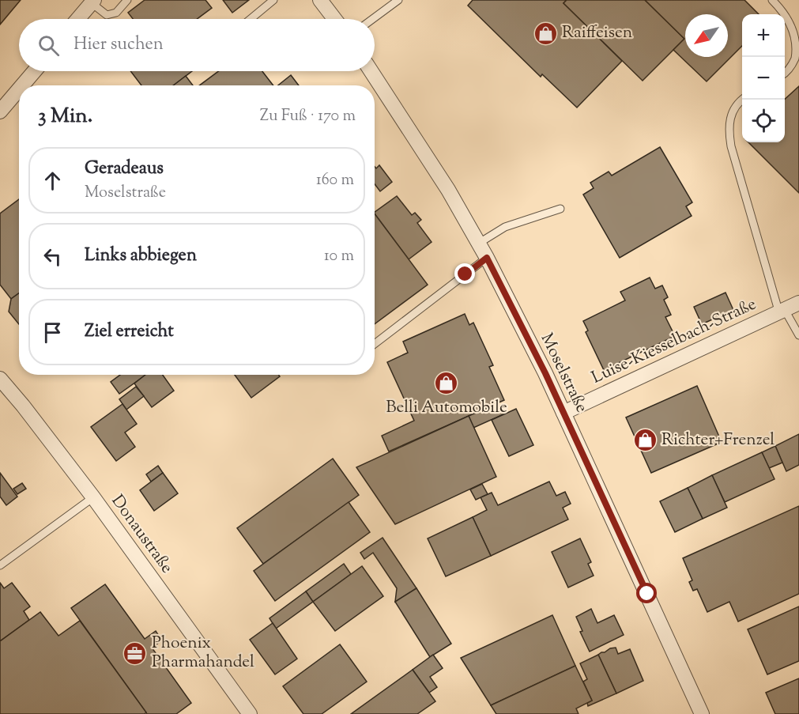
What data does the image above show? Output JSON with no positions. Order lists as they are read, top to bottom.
{
  "streets": {
    "street": ["Luise-Kiesselbach-Straße", "Moselstraße", "Donaustraße"]
  },
  "crossings": [
    ["Luise-Kiesselbach-Straße", "Moselstraße"]
  ],
  "places": {
    "shop": ["Raiffeisen", "Belli Automobile", "Richter+Frenzel"],
    "office": ["Phoenix Pharmahandel"]
  },
  "north": "bottom left",
  "page": {
    "map_buttons": ["+", "−"],
    "search": "Hier suchen",
    "heading": ["3 Min.", "Zu Fuß · 170 m"],
    "list": [
      ["Geradeaus", "Moselstraße", "160 m"],
      ["Links abbiegen", "10 m"],
      "Ziel erreicht"
    ]
  }
}
